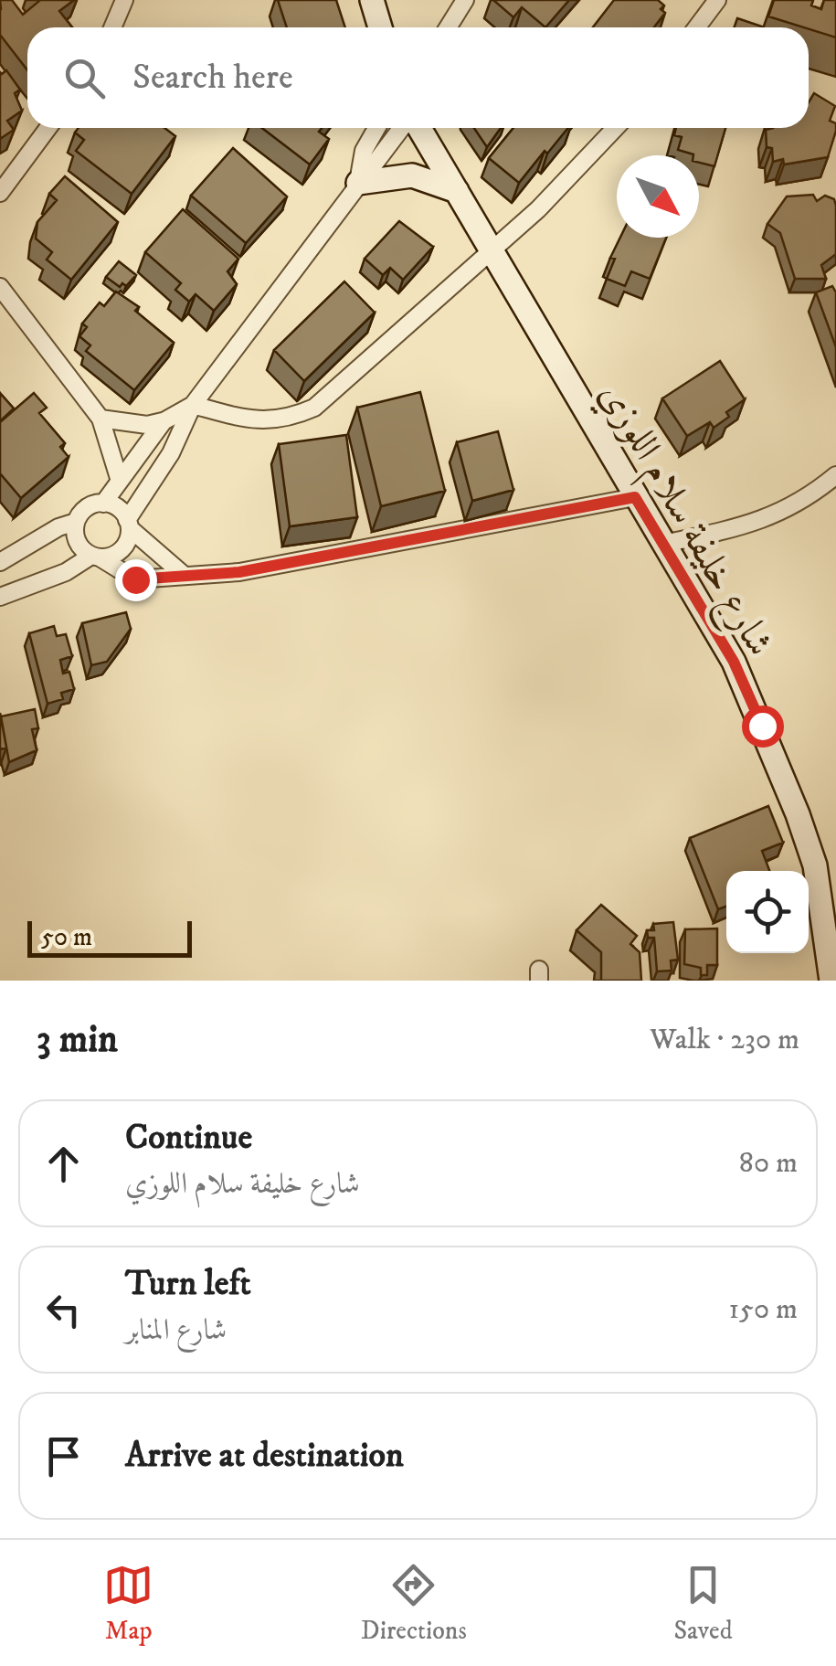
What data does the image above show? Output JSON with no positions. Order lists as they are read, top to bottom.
{
  "streets": {
    "street": ["شارع خليفة سلام اللوزي"]
  },
  "scale_bar": "50 m",
  "north": "bottom right",
  "page": {
    "search": "Search here",
    "scale": "50 m",
    "heading": ["3 min", "Walk · 230 m"],
    "list": [
      ["Continue", "شارع خليفة سلام اللوزي", "80 m"],
      ["Turn left", "شارع المنابر", "150 m"],
      "Arrive at destination"
    ],
    "nav": ["Map", "Directions", "Saved"]
  }
}
